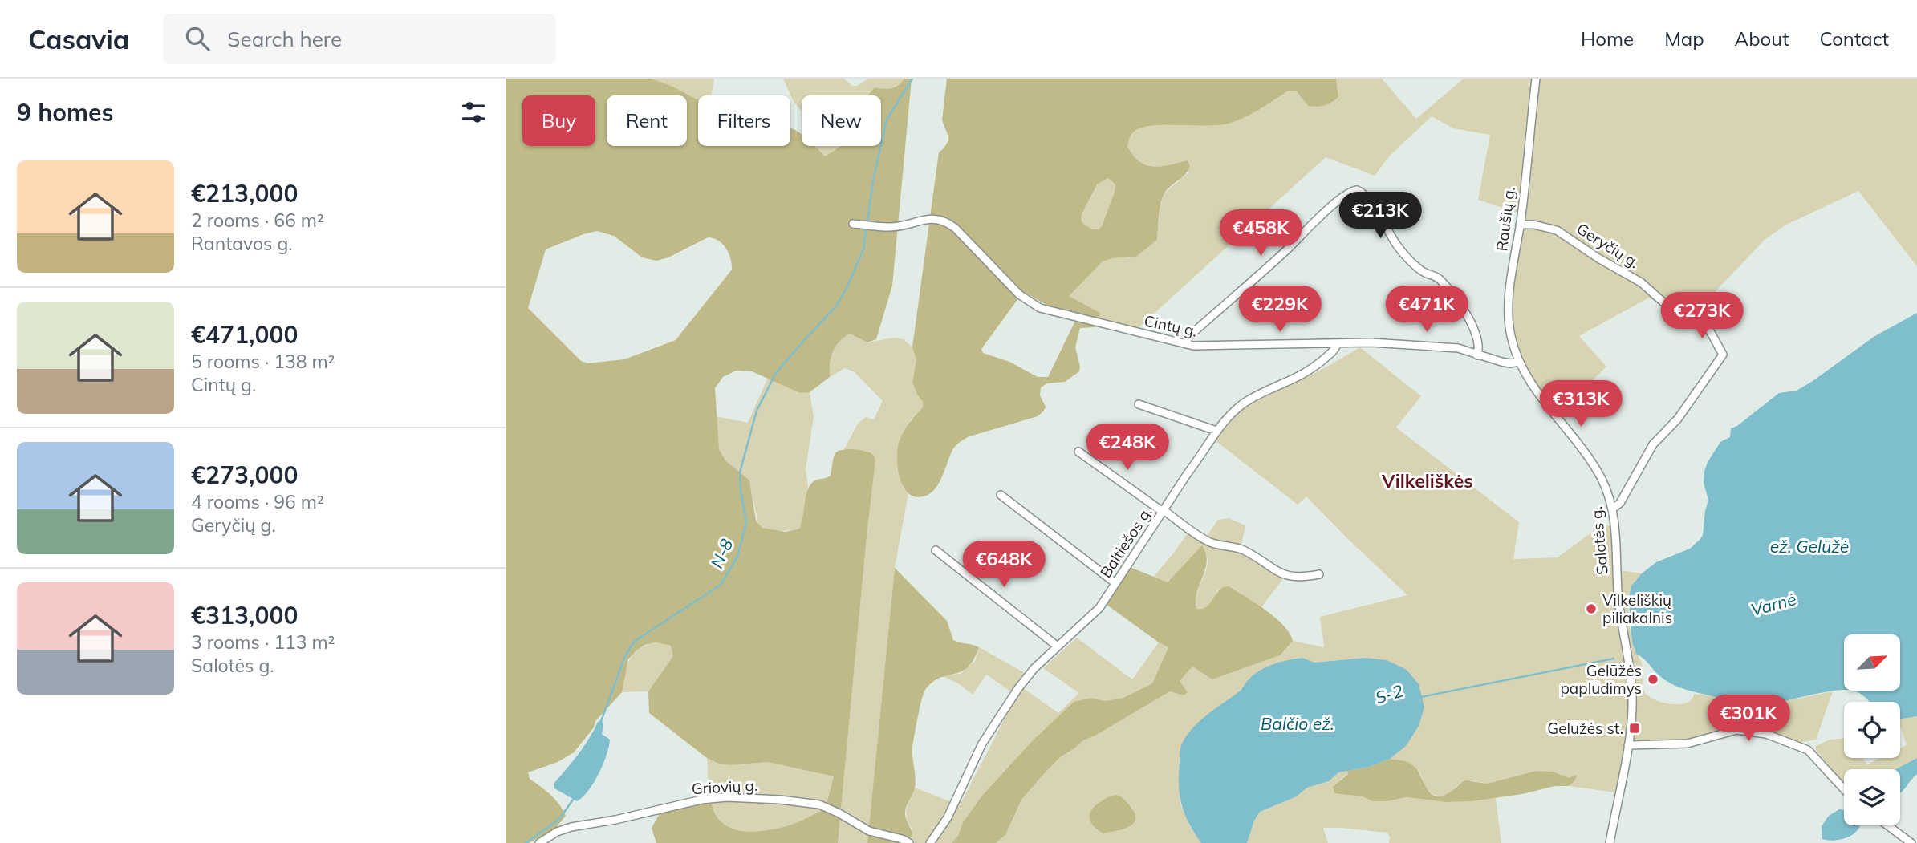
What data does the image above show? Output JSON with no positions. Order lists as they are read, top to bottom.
{
  "streets": {
    "street": [
      "Raušių g.",
      "Geryčių g.",
      "Cintų g.",
      "Salotės g.",
      "Baltiešos g.",
      "Griovių g."
    ]
  },
  "crossings": [
    ["Raušių g.", "Geryčių g."],
    ["Raušių g.", "Cintų g."],
    ["Raušių g.", "Salotės g."],
    ["Geryčių g.", "Salotės g."],
    ["Cintų g.", "Salotės g."],
    ["Cintų g.", "Baltiešos g."]
  ],
  "districts": ["Vilkeliškės"],
  "water": [
    "ež. Gelūžė",
    "N-8",
    "Varnė",
    "S-2",
    "Balčio ež."
  ],
  "places": {
    "other": ["Vilkeliškių piliakalnis", "Gelūžės paplūdimys"],
    "transit": ["Gelūžės st."]
  },
  "north": "top right",
  "page": {
    "header": "Casavia",
    "search": "Search here",
    "nav": [
      "Home",
      "Map",
      "About",
      "Contact"
    ],
    "heading": "9 homes",
    "chip": [
      "Buy",
      "Rent",
      "Filters",
      "New"
    ],
    "list": [
      {
        "name": "€213,000",
        "note": "2 rooms · 66 m² · Rantavos g."
      },
      {
        "name": "€471,000",
        "note": "5 rooms · 138 m² · Cintų g."
      },
      {
        "name": "€273,000",
        "note": "4 rooms · 96 m² · Geryčių g."
      },
      {
        "name": "€313,000",
        "note": "3 rooms · 113 m² · Salotės g."
      }
    ],
    "price": [
      "€213K",
      "€458K",
      "€229K",
      "€471K",
      "€273K",
      "€313K",
      "€248K",
      "€648K",
      "€301K"
    ]
  }
}
